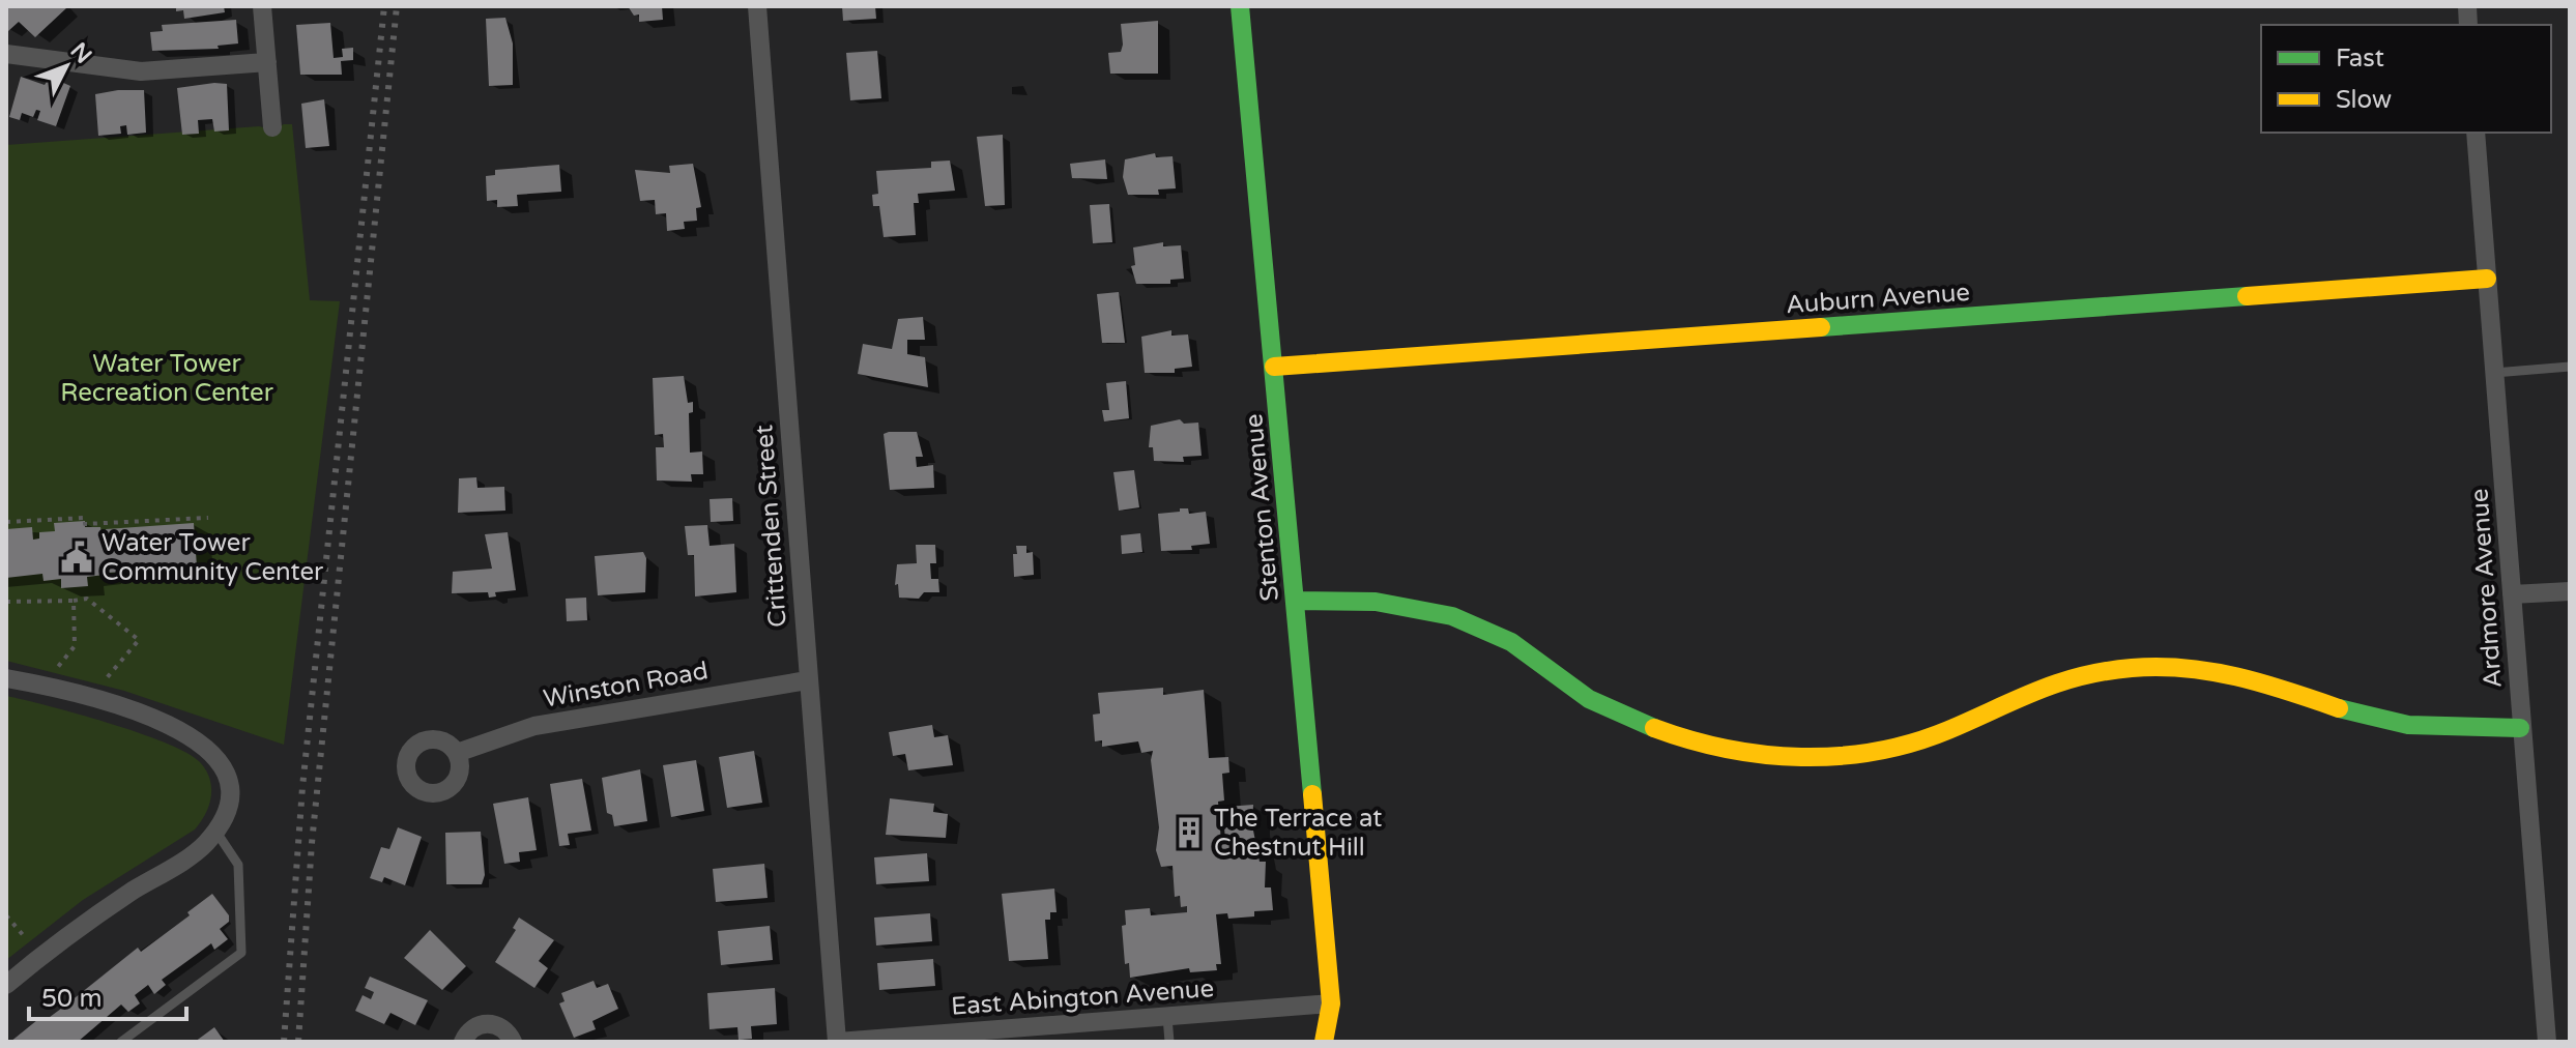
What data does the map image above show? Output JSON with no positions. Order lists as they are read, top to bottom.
{
  "streets": {
    "street": [
      "Auburn Avenue",
      "Stenton Avenue",
      "Crittenden Street",
      "Ardmore Avenue",
      "Winston Road",
      "East Abington Avenue"
    ]
  },
  "crossings": [
    ["Auburn Avenue", "Stenton Avenue"],
    ["Auburn Avenue", "Ardmore Avenue"],
    ["Stenton Avenue", "East Abington Avenue"],
    ["Crittenden Street", "Winston Road"],
    ["Crittenden Street", "East Abington Avenue"]
  ],
  "parks": ["Water Tower Recreation Center"],
  "places": {
    "public building": ["Water Tower Community Center"],
    "building": ["The Terrace at Chestnut Hill"]
  },
  "legend": ["Fast", "Slow"],
  "scale_bar": "50 m",
  "north": "top right"
}
